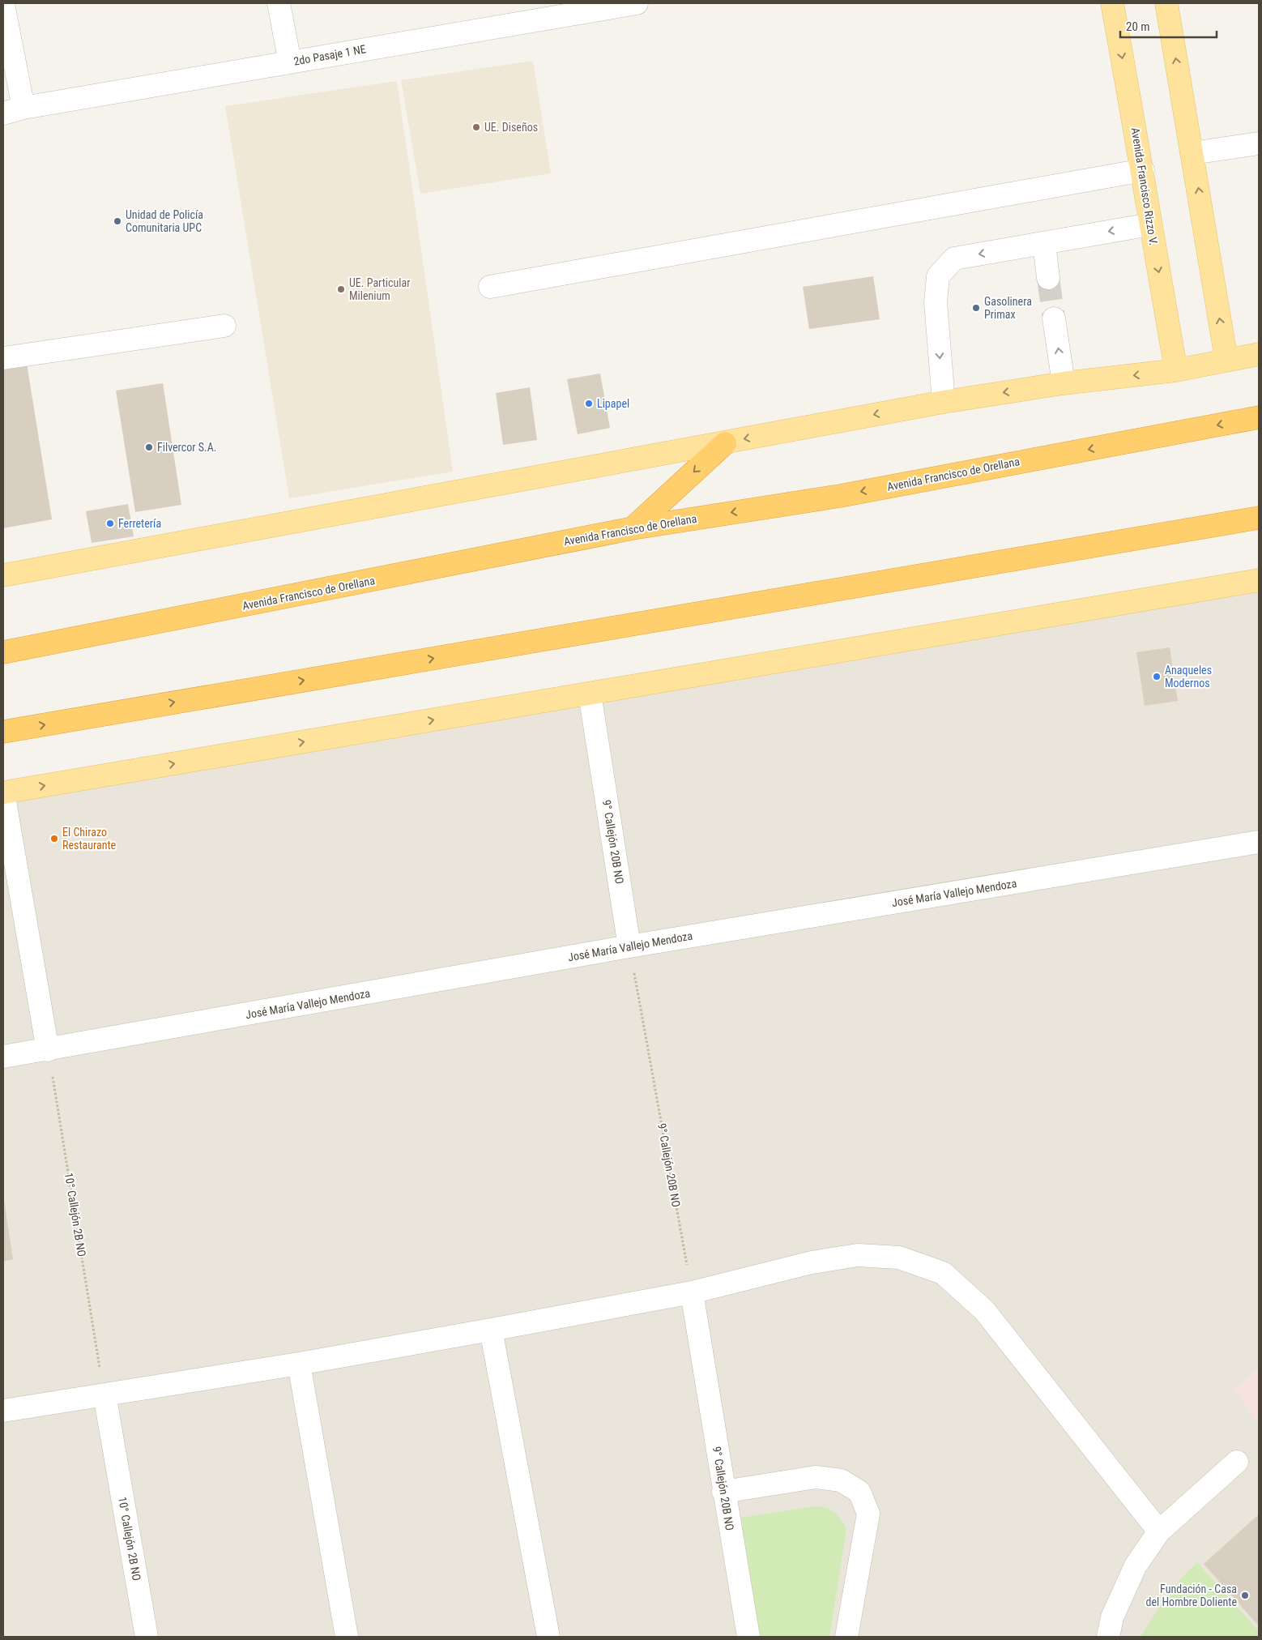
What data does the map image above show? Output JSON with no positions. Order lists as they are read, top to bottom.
{
  "streets": {
    "highway": ["Avenida Francisco de Orellana"],
    "main road": ["Avenida Francisco Rizzo V."],
    "street": [
      "2do Pasaje 1 NE",
      "9° Callejón 20B NO",
      "José María Vallejo Mendoza",
      "10° Callejón 2B NO"
    ]
  },
  "crossings": [
    ["9° Callejón 20B NO", "José María Vallejo Mendoza"],
    ["José María Vallejo Mendoza", "10° Callejón 2B NO"]
  ],
  "places": [
    "UE. Diseños",
    "Unidad de Policía Comunitaria UPC",
    "UE. Particular Milenium",
    "Gasolinera Primax",
    "Lipapel",
    "Filvercor S.A.",
    "Ferretería",
    "Anaqueles Modernos",
    "El Chirazo Restaurante",
    "Fundación - Casa del Hombre Doliente"
  ],
  "scale_bar": "20 m"
}
